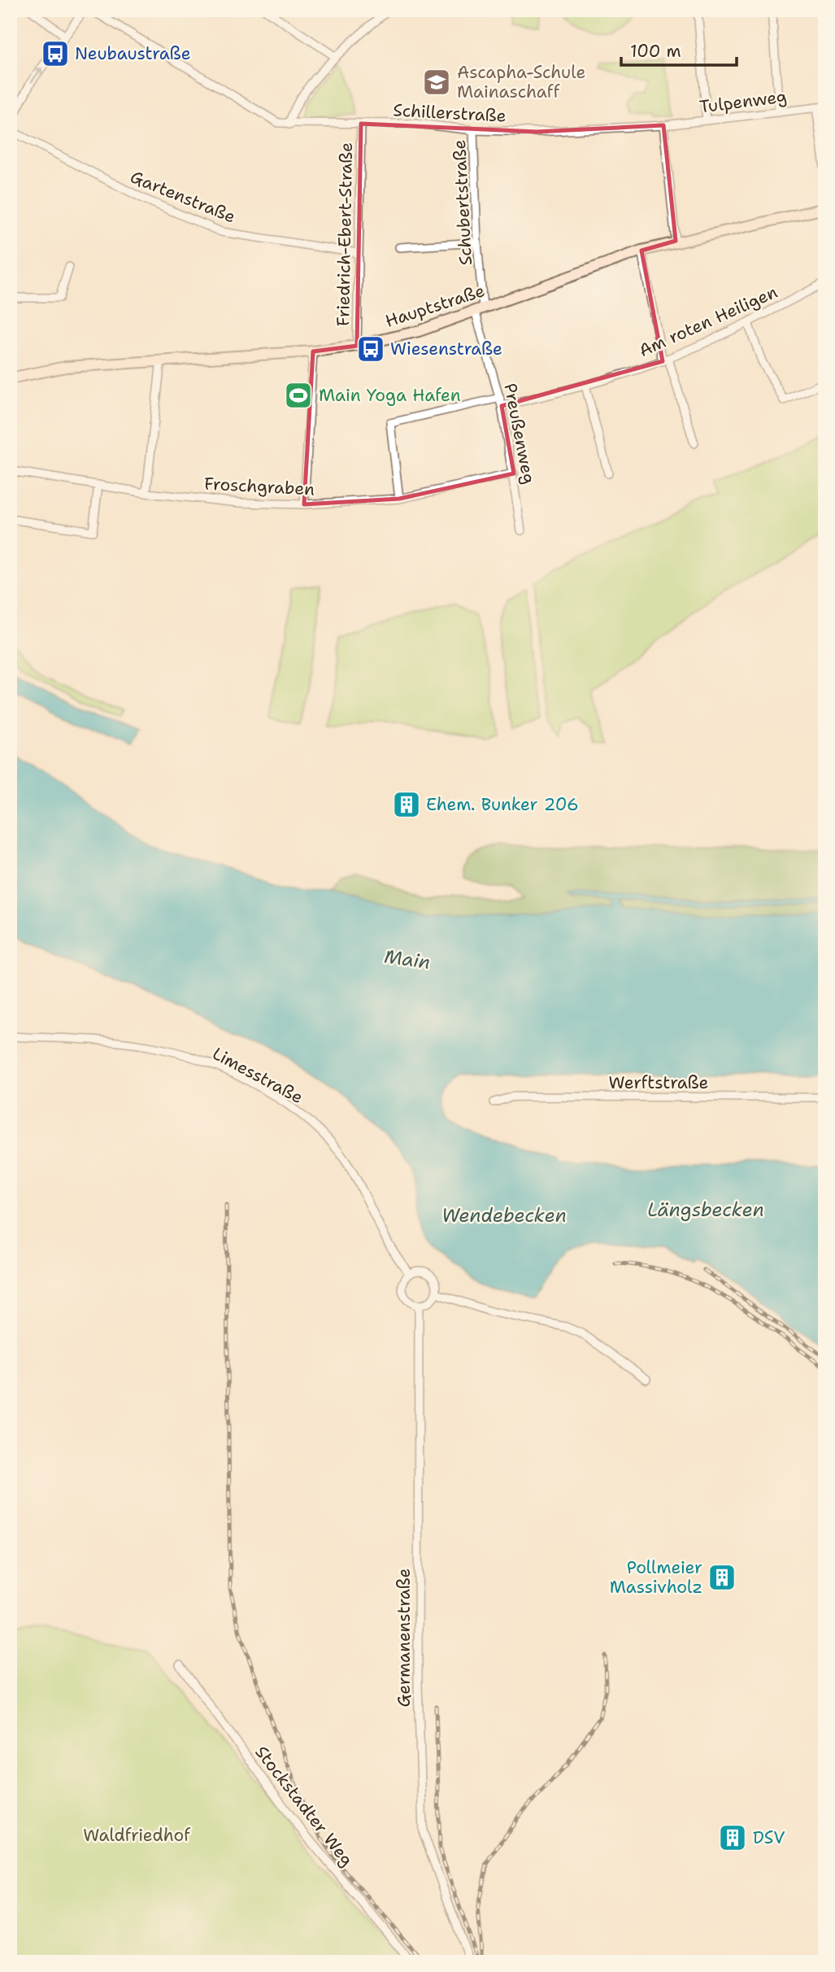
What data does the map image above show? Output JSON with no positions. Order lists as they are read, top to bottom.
{
  "streets": {
    "street": [
      "Tulpenweg",
      "Schillerstraße",
      "Gartenstraße",
      "Schubertstraße",
      "Friedrich-Ebert-Straße",
      "Hauptstraße",
      "Am roten Heiligen",
      "Preußenweg",
      "Froschgraben",
      "Limesstraße",
      "Werftstraße",
      "Germanenstraße",
      "Stockstadter Weg"
    ]
  },
  "crossings": [
    ["Tulpenweg", "Schillerstraße"],
    ["Schillerstraße", "Schubertstraße"],
    ["Schillerstraße", "Friedrich-Ebert-Straße"],
    ["Gartenstraße", "Friedrich-Ebert-Straße"],
    ["Schubertstraße", "Hauptstraße"],
    ["Schubertstraße", "Preußenweg"],
    ["Friedrich-Ebert-Straße", "Hauptstraße"],
    ["Hauptstraße", "Preußenweg"],
    ["Am roten Heiligen", "Preußenweg"],
    ["Am roten Heiligen", "Froschgraben"],
    ["Preußenweg", "Froschgraben"],
    ["Limesstraße", "Germanenstraße"]
  ],
  "water": ["Main", "Längsbecken", "Wendebecken"],
  "parks": ["Waldfriedhof"],
  "places": {
    "bus stop": ["Neubaustraße", "Wiesenstraße"],
    "school or university": ["Ascapha-Schule Mainaschaff"],
    "sports": ["Main Yoga Hafen"],
    "building": ["Ehem. Bunker 206", "Pollmeier Massivholz", "DSV"]
  },
  "scale_bar": "100 m"
}
